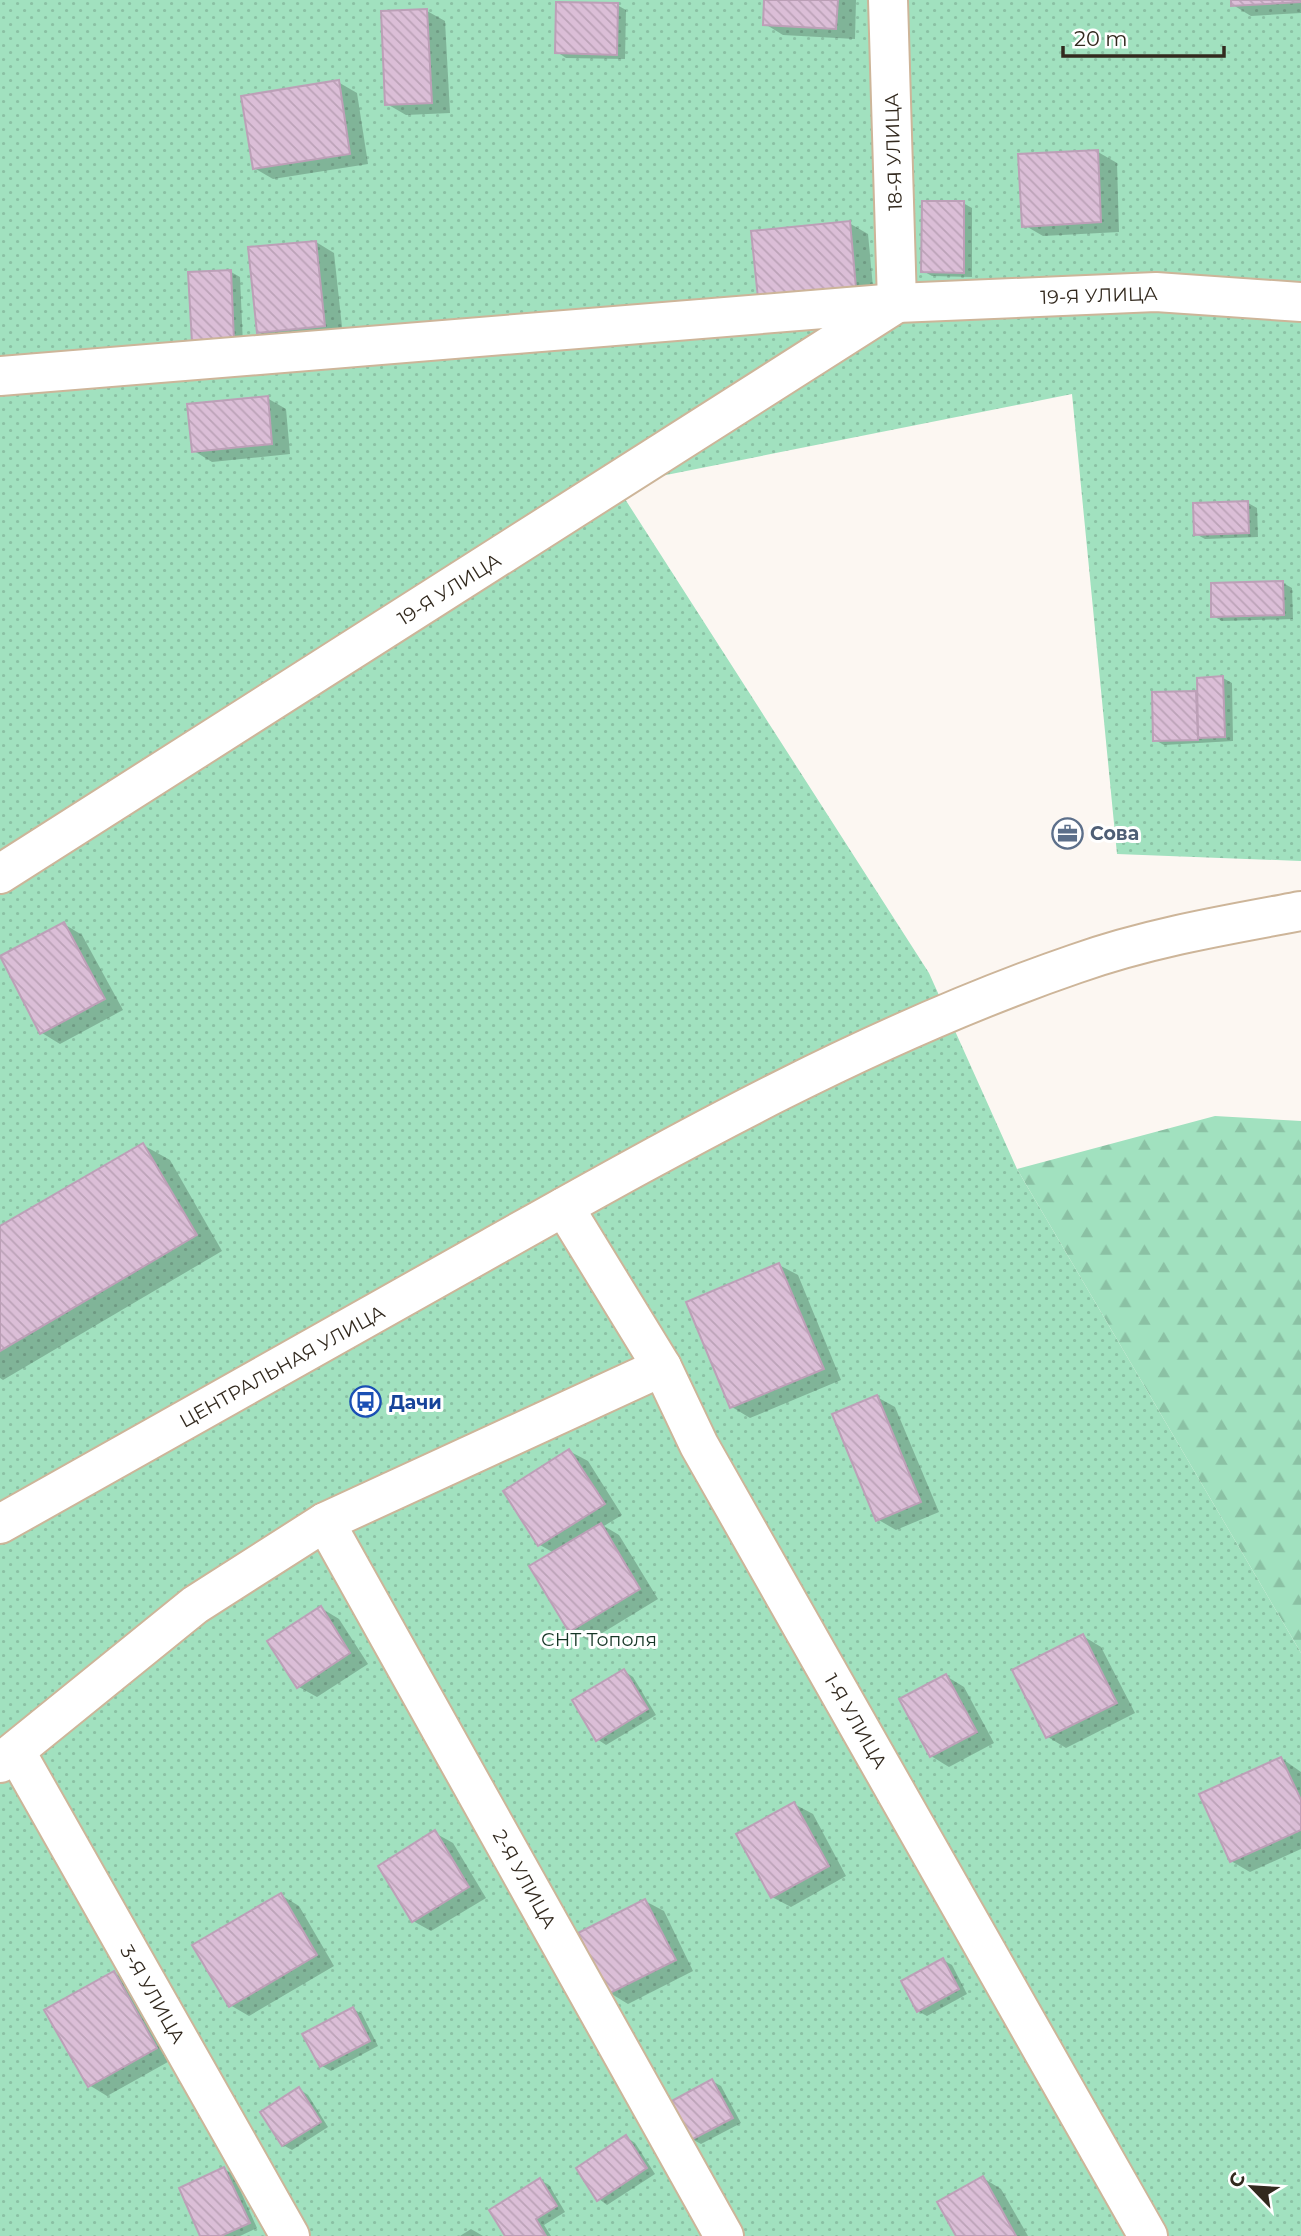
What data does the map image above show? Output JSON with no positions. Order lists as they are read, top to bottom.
{
  "streets": {
    "street": [
      "18-Я УЛИЦА",
      "19-Я УЛИЦА",
      "ЦЕНТРАЛЬНАЯ УЛИЦА",
      "1-Я УЛИЦА",
      "2-Я УЛИЦА",
      "3-Я УЛИЦА"
    ]
  },
  "crossings": [
    ["18-Я УЛИЦА", "19-Я УЛИЦА"],
    ["ЦЕНТРАЛЬНАЯ УЛИЦА", "1-Я УЛИЦА"]
  ],
  "parks": ["СНТ Тополя"],
  "places": {
    "office": ["Сова"],
    "bus stop": ["Дачи"]
  },
  "scale_bar": "20 m",
  "north": "top left"
}
